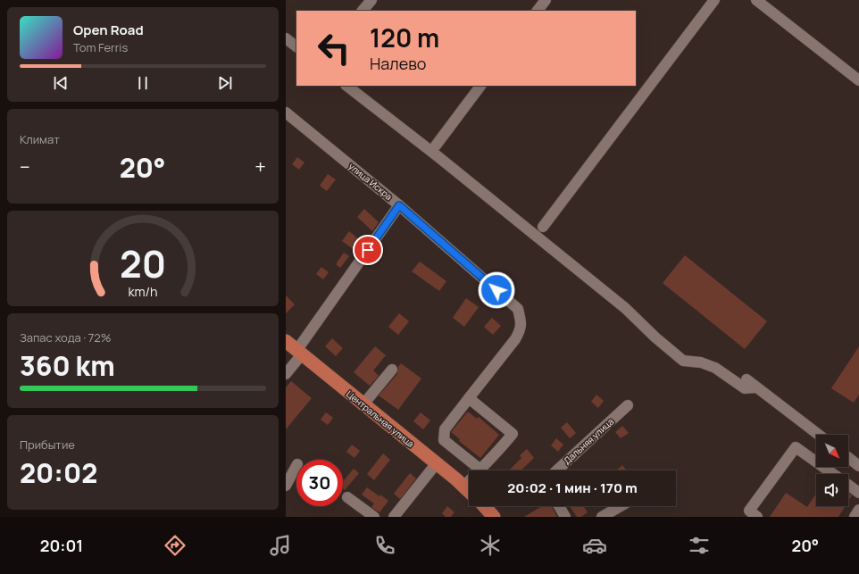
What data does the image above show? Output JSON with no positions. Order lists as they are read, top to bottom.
{
  "streets": {
    "main road": ["Центральная улица"],
    "street": ["улица Искра", "Дальняя улица"]
  },
  "north": "bottom right",
  "page": {
    "turn": ["120 m", "Налево"],
    "song": ["Open Road", "Tom Ferris"],
    "tile": [
      "Климат",
      ["Запас хода · 72%", "360 km"],
      ["Прибытие", "20:02"]
    ],
    "heat": ["−", "20°", "+"],
    "limit": "30",
    "trip": "20:02 · 1 мин · 170 m",
    "tabs": ["20:01", "20°"],
    "gauge": ["20", "km/h"]
  }
}
